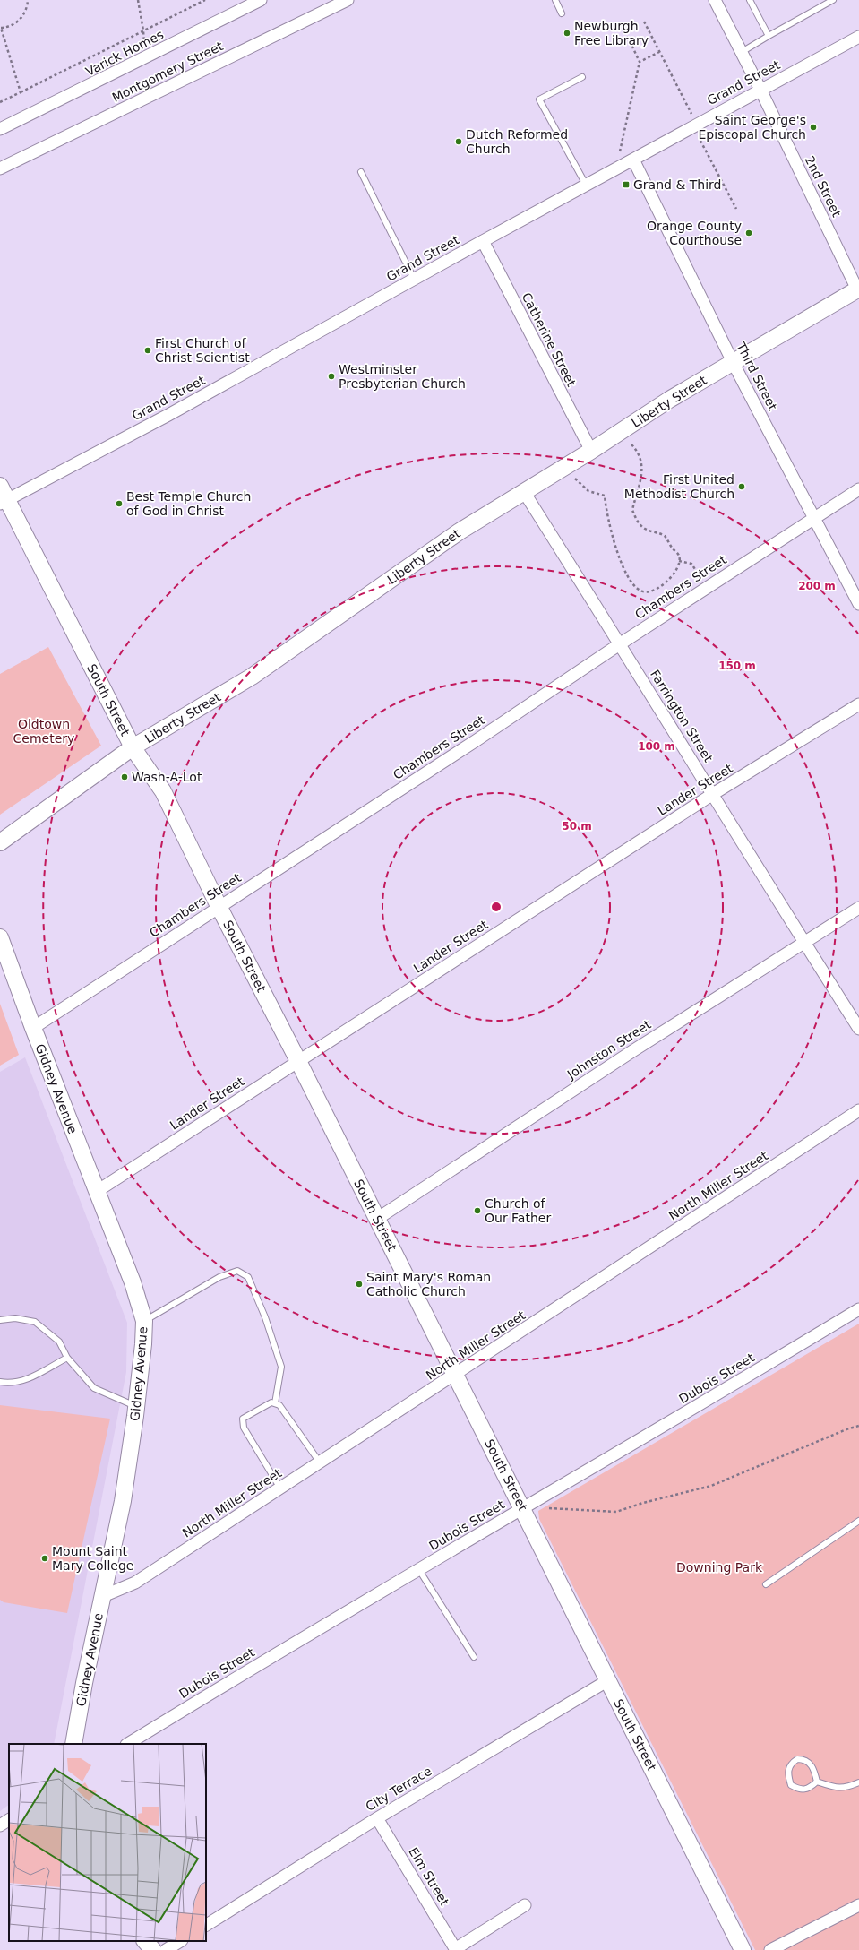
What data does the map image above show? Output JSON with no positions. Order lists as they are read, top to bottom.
{
  "streets": {
    "street": [
      "Varick Homes",
      "Montgomery Street",
      "Grand Street",
      "2nd Street",
      "Catherine Street",
      "Third Street",
      "Liberty Street",
      "Chambers Street",
      "South Street",
      "Farrington Street",
      "Lander Street",
      "Johnston Street",
      "Gidney Avenue",
      "North Miller Street",
      "Dubois Street",
      "City Terrace",
      "Elm Street"
    ]
  },
  "crossings": [
    ["Grand Street", "2nd Street"],
    ["Grand Street", "Catherine Street"],
    ["Grand Street", "Third Street"],
    ["Grand Street", "South Street"],
    ["2nd Street", "Liberty Street"],
    ["Catherine Street", "Liberty Street"],
    ["Third Street", "Liberty Street"],
    ["Third Street", "Chambers Street"],
    ["Liberty Street", "South Street"],
    ["Liberty Street", "Farrington Street"],
    ["Chambers Street", "South Street"],
    ["Chambers Street", "Farrington Street"],
    ["Chambers Street", "Gidney Avenue"],
    ["South Street", "Lander Street"],
    ["South Street", "Johnston Street"],
    ["South Street", "North Miller Street"],
    ["South Street", "Dubois Street"],
    ["South Street", "City Terrace"],
    ["Farrington Street", "Lander Street"],
    ["Farrington Street", "Johnston Street"],
    ["Lander Street", "Gidney Avenue"],
    ["Gidney Avenue", "North Miller Street"],
    ["City Terrace", "Elm Street"]
  ],
  "parks": ["Oldtown Cemetery", "Downing Park"],
  "places": {
    "other": [
      "Newburgh Free Library",
      "Saint George's Episcopal Church",
      "Dutch Reformed Church",
      "Orange County Courthouse",
      "First Church of Christ Scientist",
      "Westminster Presbyterian Church",
      "First United Methodist Church",
      "Best Temple Church of God in Christ",
      "Wash-A-Lot",
      "Church of Our Father",
      "Saint Mary's Roman Catholic Church",
      "Mount Saint Mary College"
    ],
    "transit": ["Grand & Third"]
  },
  "rings": [
    "200 m",
    "150 m",
    "100 m",
    "50 m"
  ]
}
